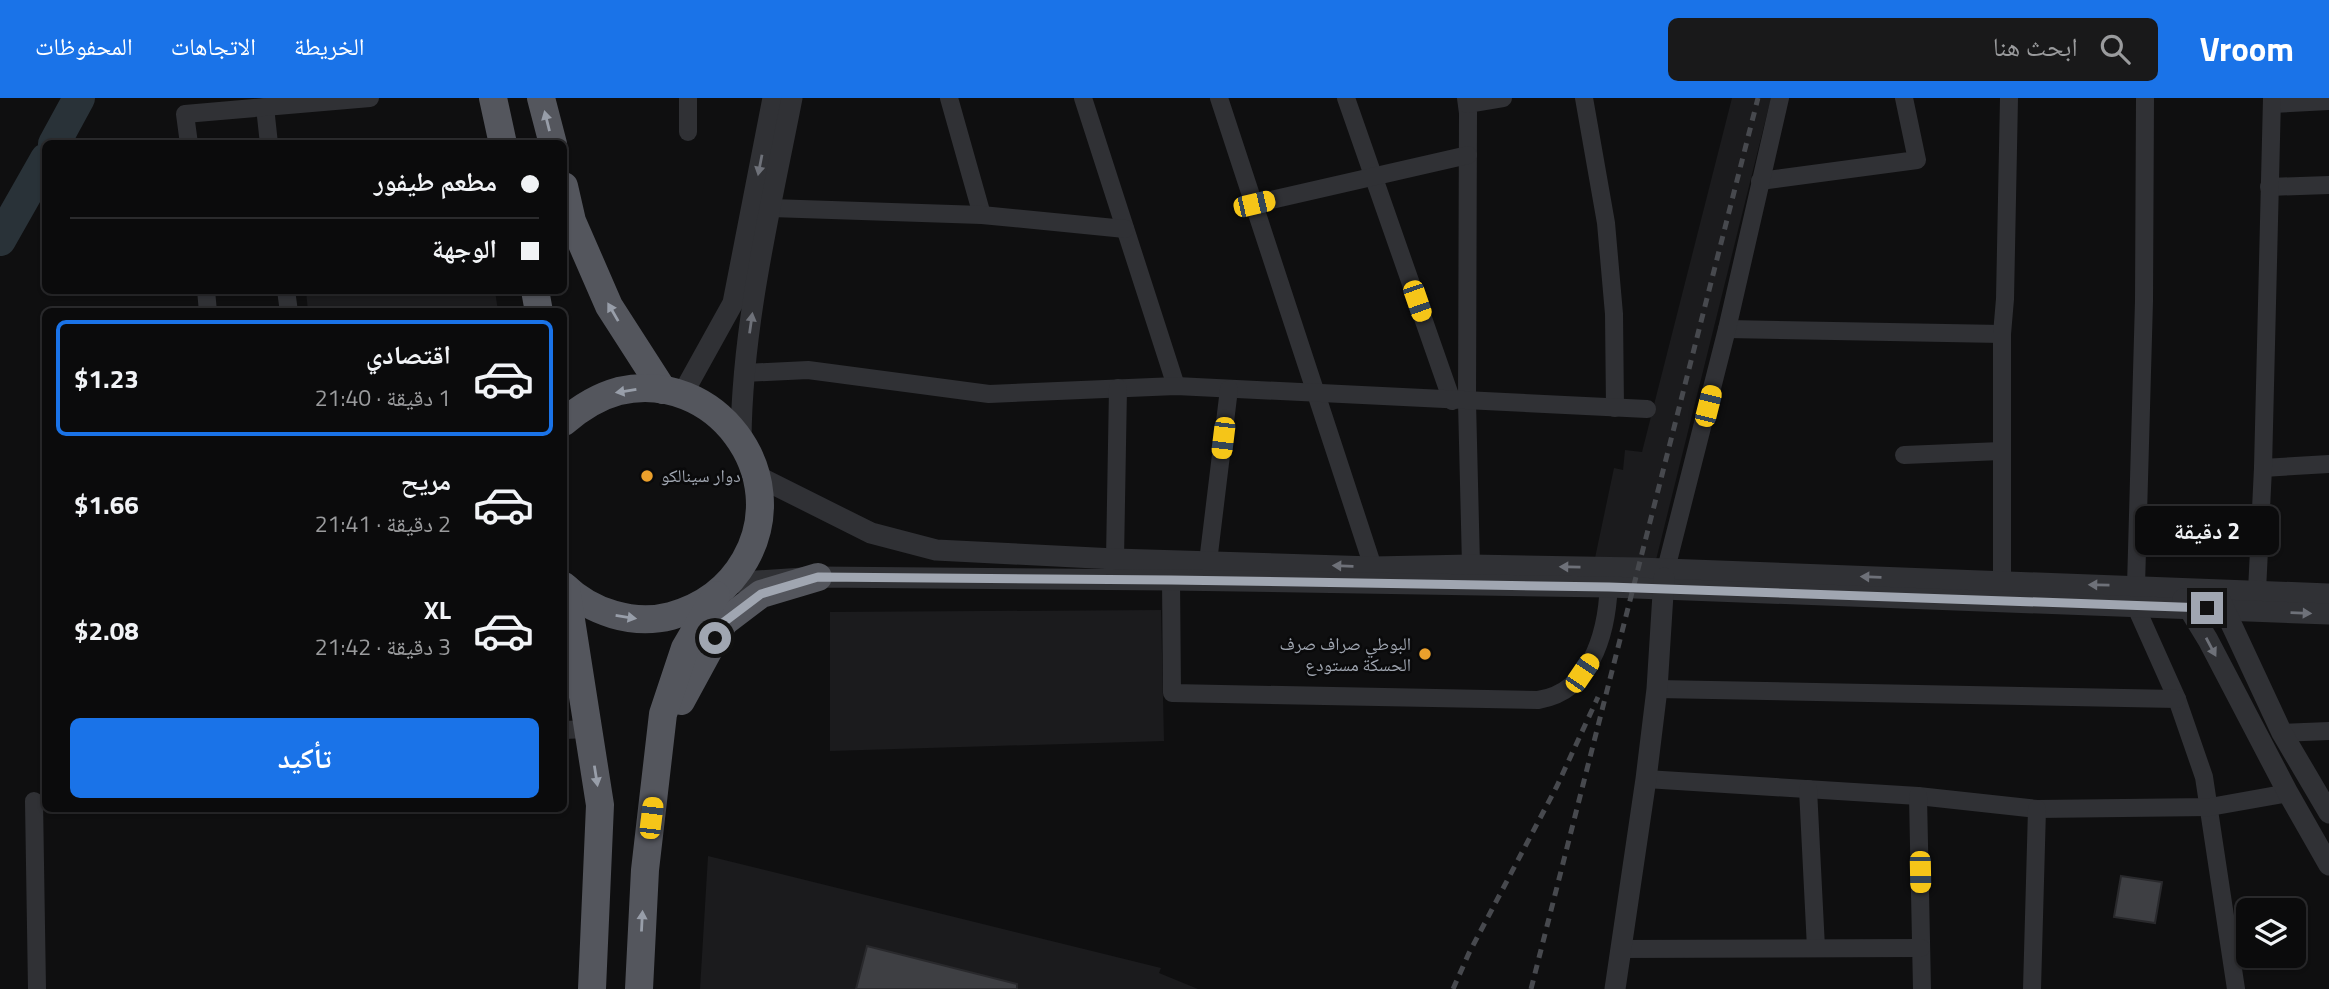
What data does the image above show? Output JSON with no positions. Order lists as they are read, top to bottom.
{
  "places": ["دوار سينالكو", "البوطي صراف صرف الحسكة مستودع"],
  "page": {
    "header": "Vroom",
    "search": "ابحث هنا",
    "nav": ["الخريطة", "الاتجاهات", "المحفوظات"],
    "banner": ["مطعم طيفور", "الوجهة"],
    "list": [
      {
        "name": "اقتصادي",
        "note": "1 دقيقة · 21:40",
        "value": "$1.23"
      },
      {
        "name": "مريح",
        "note": "2 دقيقة · 21:41",
        "value": "$1.66"
      },
      {
        "name": "XL",
        "note": "3 دقيقة · 21:42",
        "value": "$2.08"
      }
    ],
    "bubble": "2 دقيقة",
    "buttons": "تأكيد"
  }
}
